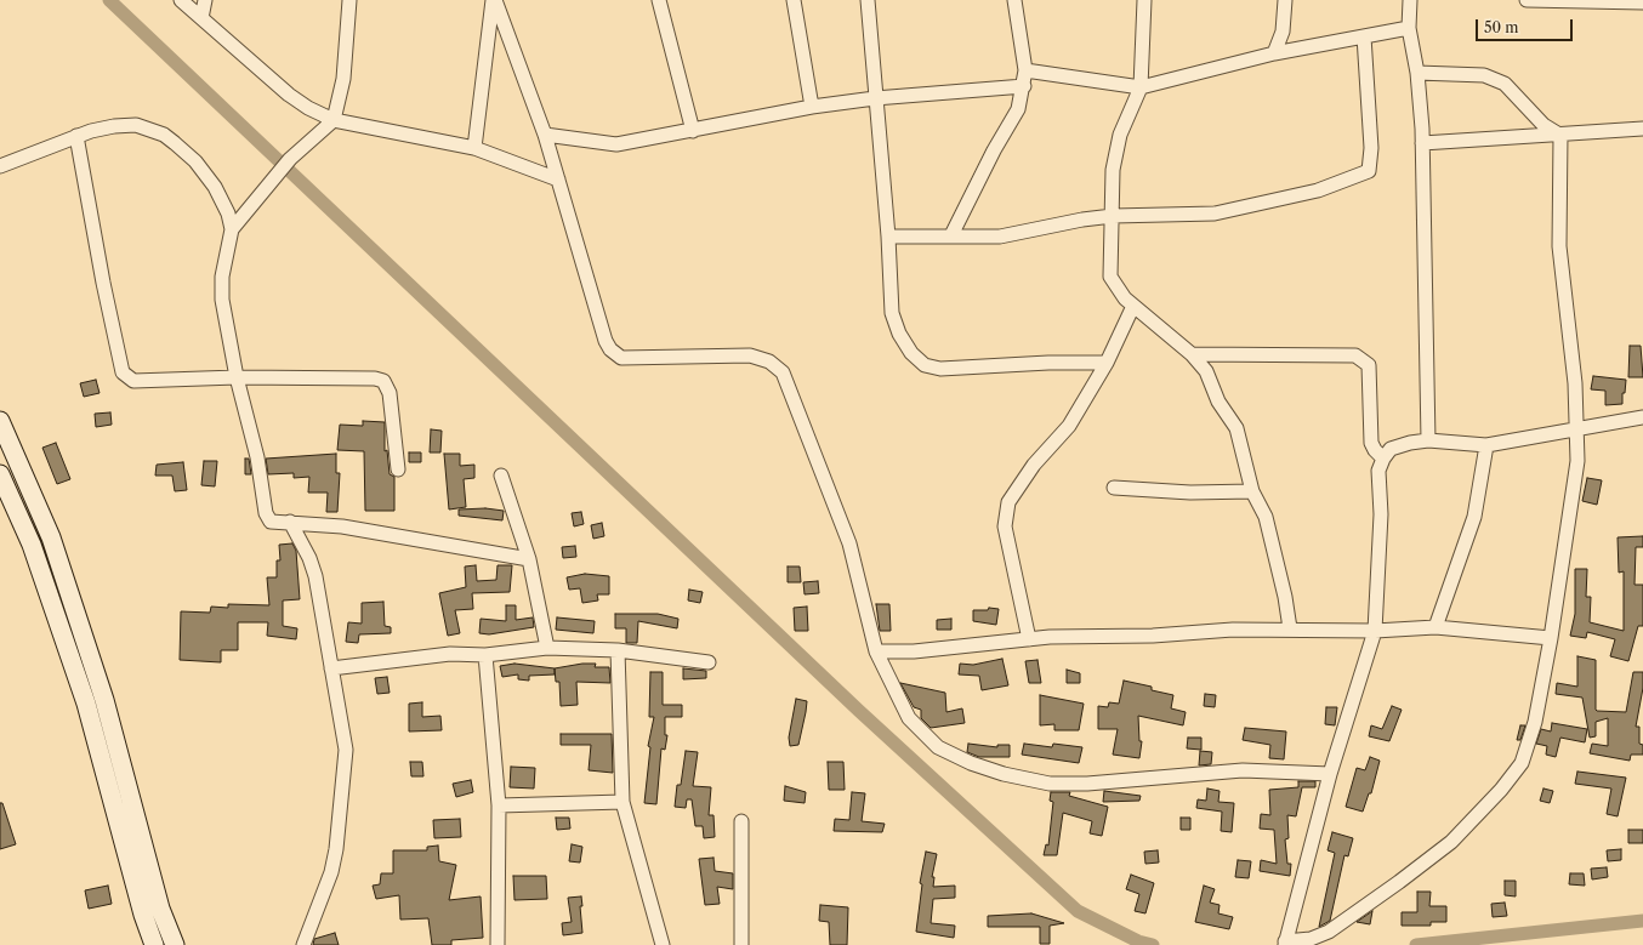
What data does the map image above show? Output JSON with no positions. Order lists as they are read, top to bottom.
{
  "scale_bar": "50 m"
}
